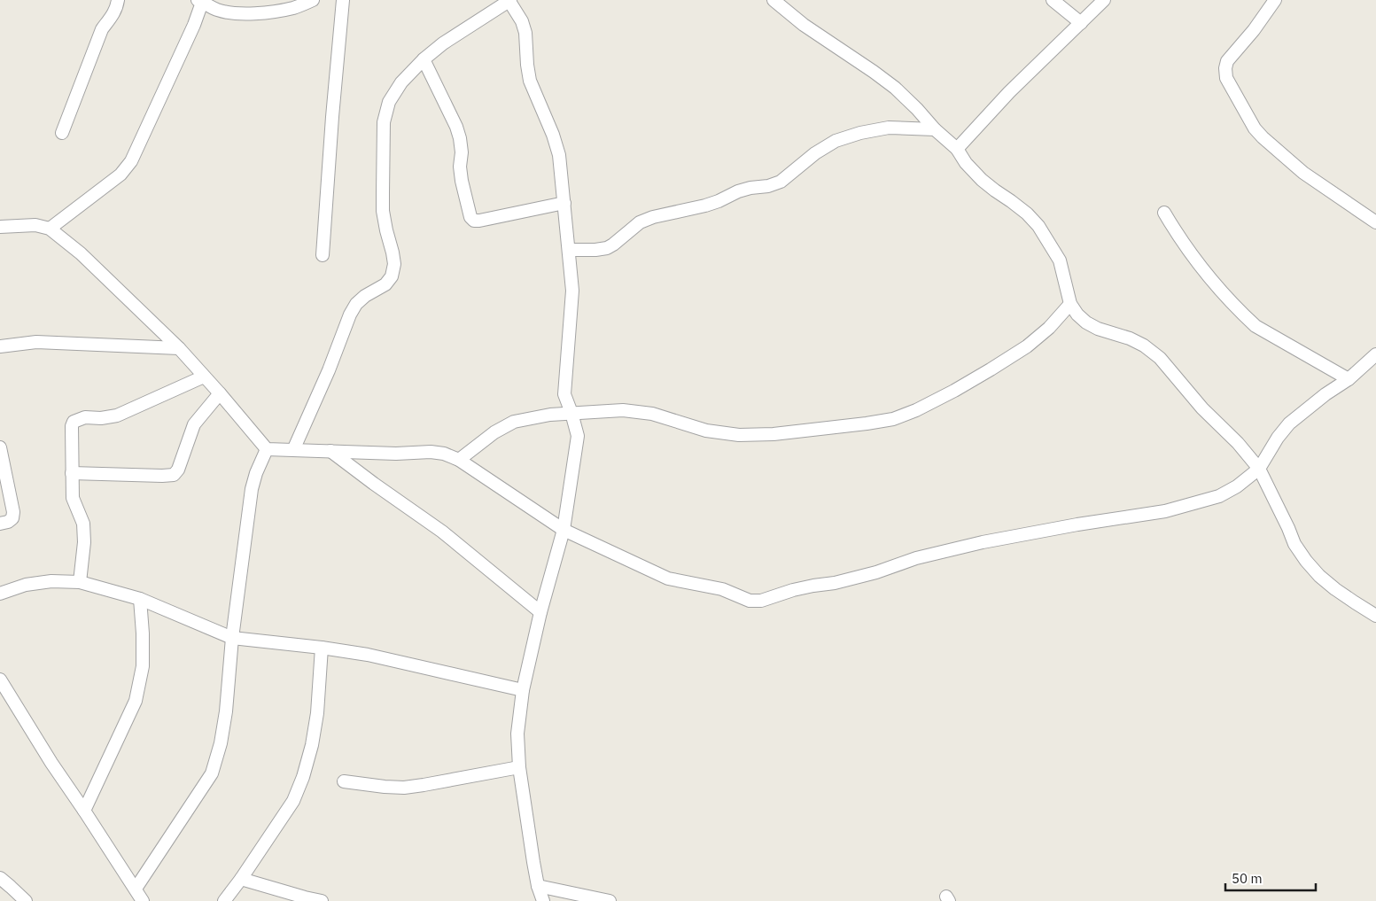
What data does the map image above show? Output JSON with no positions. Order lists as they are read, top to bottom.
{
  "scale_bar": "50 m"
}
